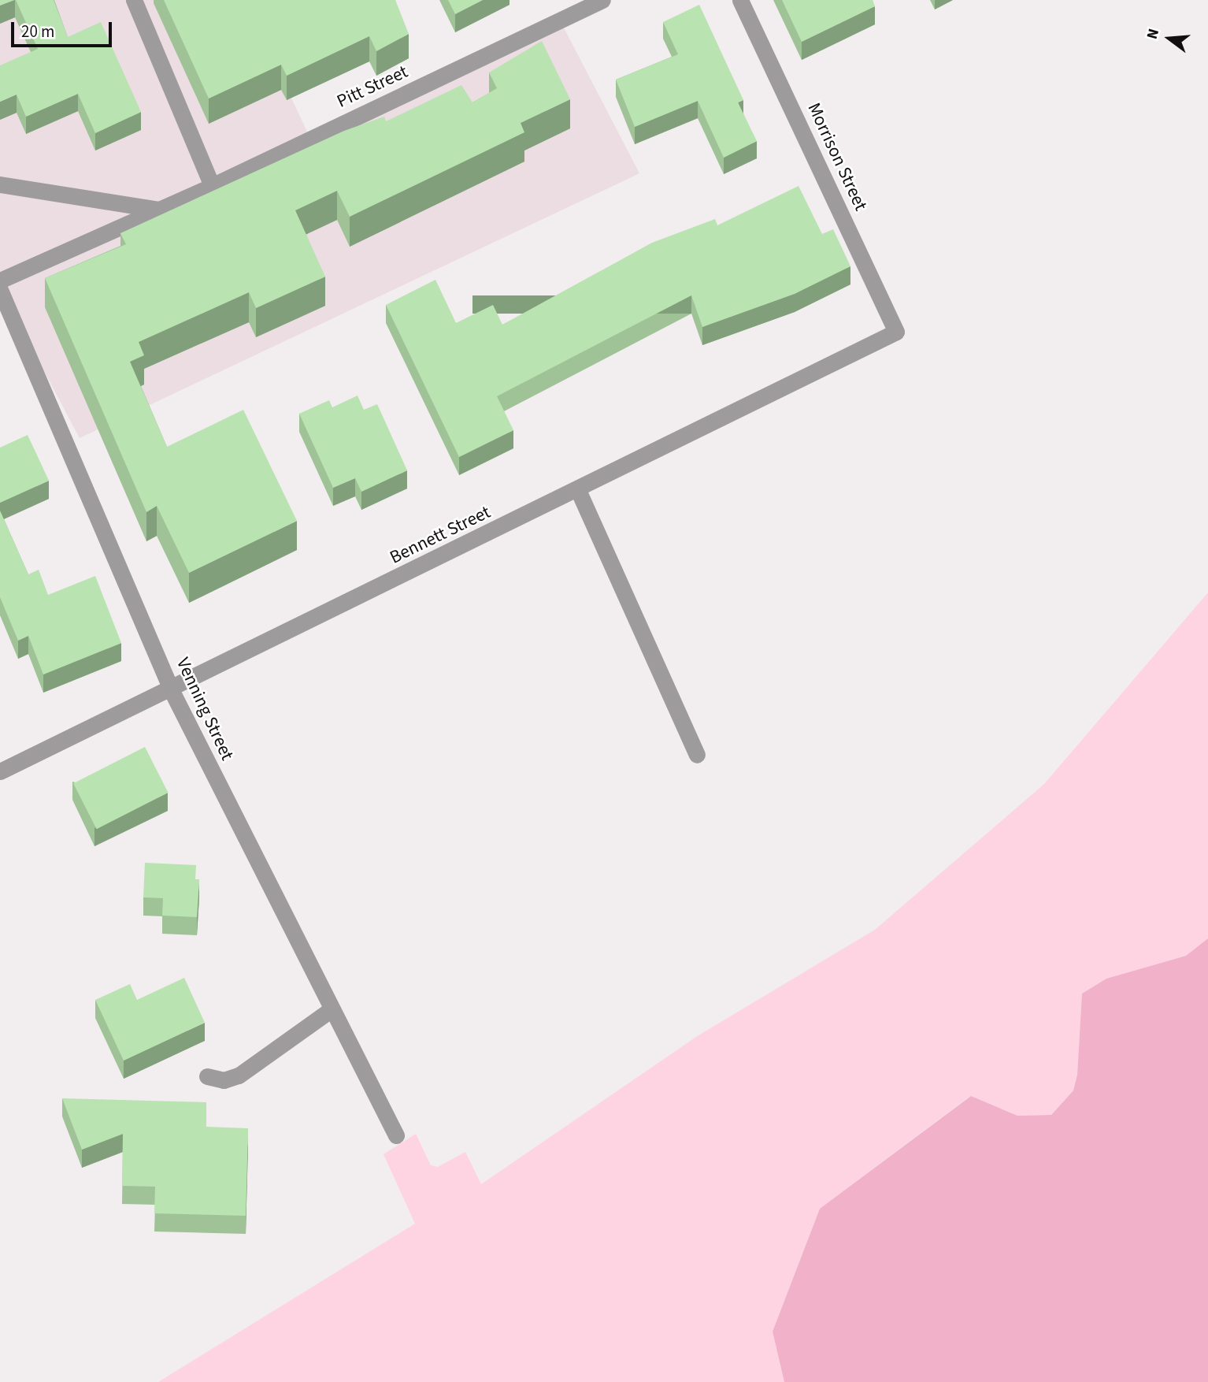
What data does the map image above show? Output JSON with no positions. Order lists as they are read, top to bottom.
{
  "streets": {
    "street": [
      "Pitt Street",
      "Morrison Street",
      "Bennett Street",
      "Venning Street"
    ]
  },
  "crossings": [
    ["Morrison Street", "Bennett Street"],
    ["Bennett Street", "Venning Street"]
  ],
  "scale_bar": "20 m",
  "north": "left"
}
